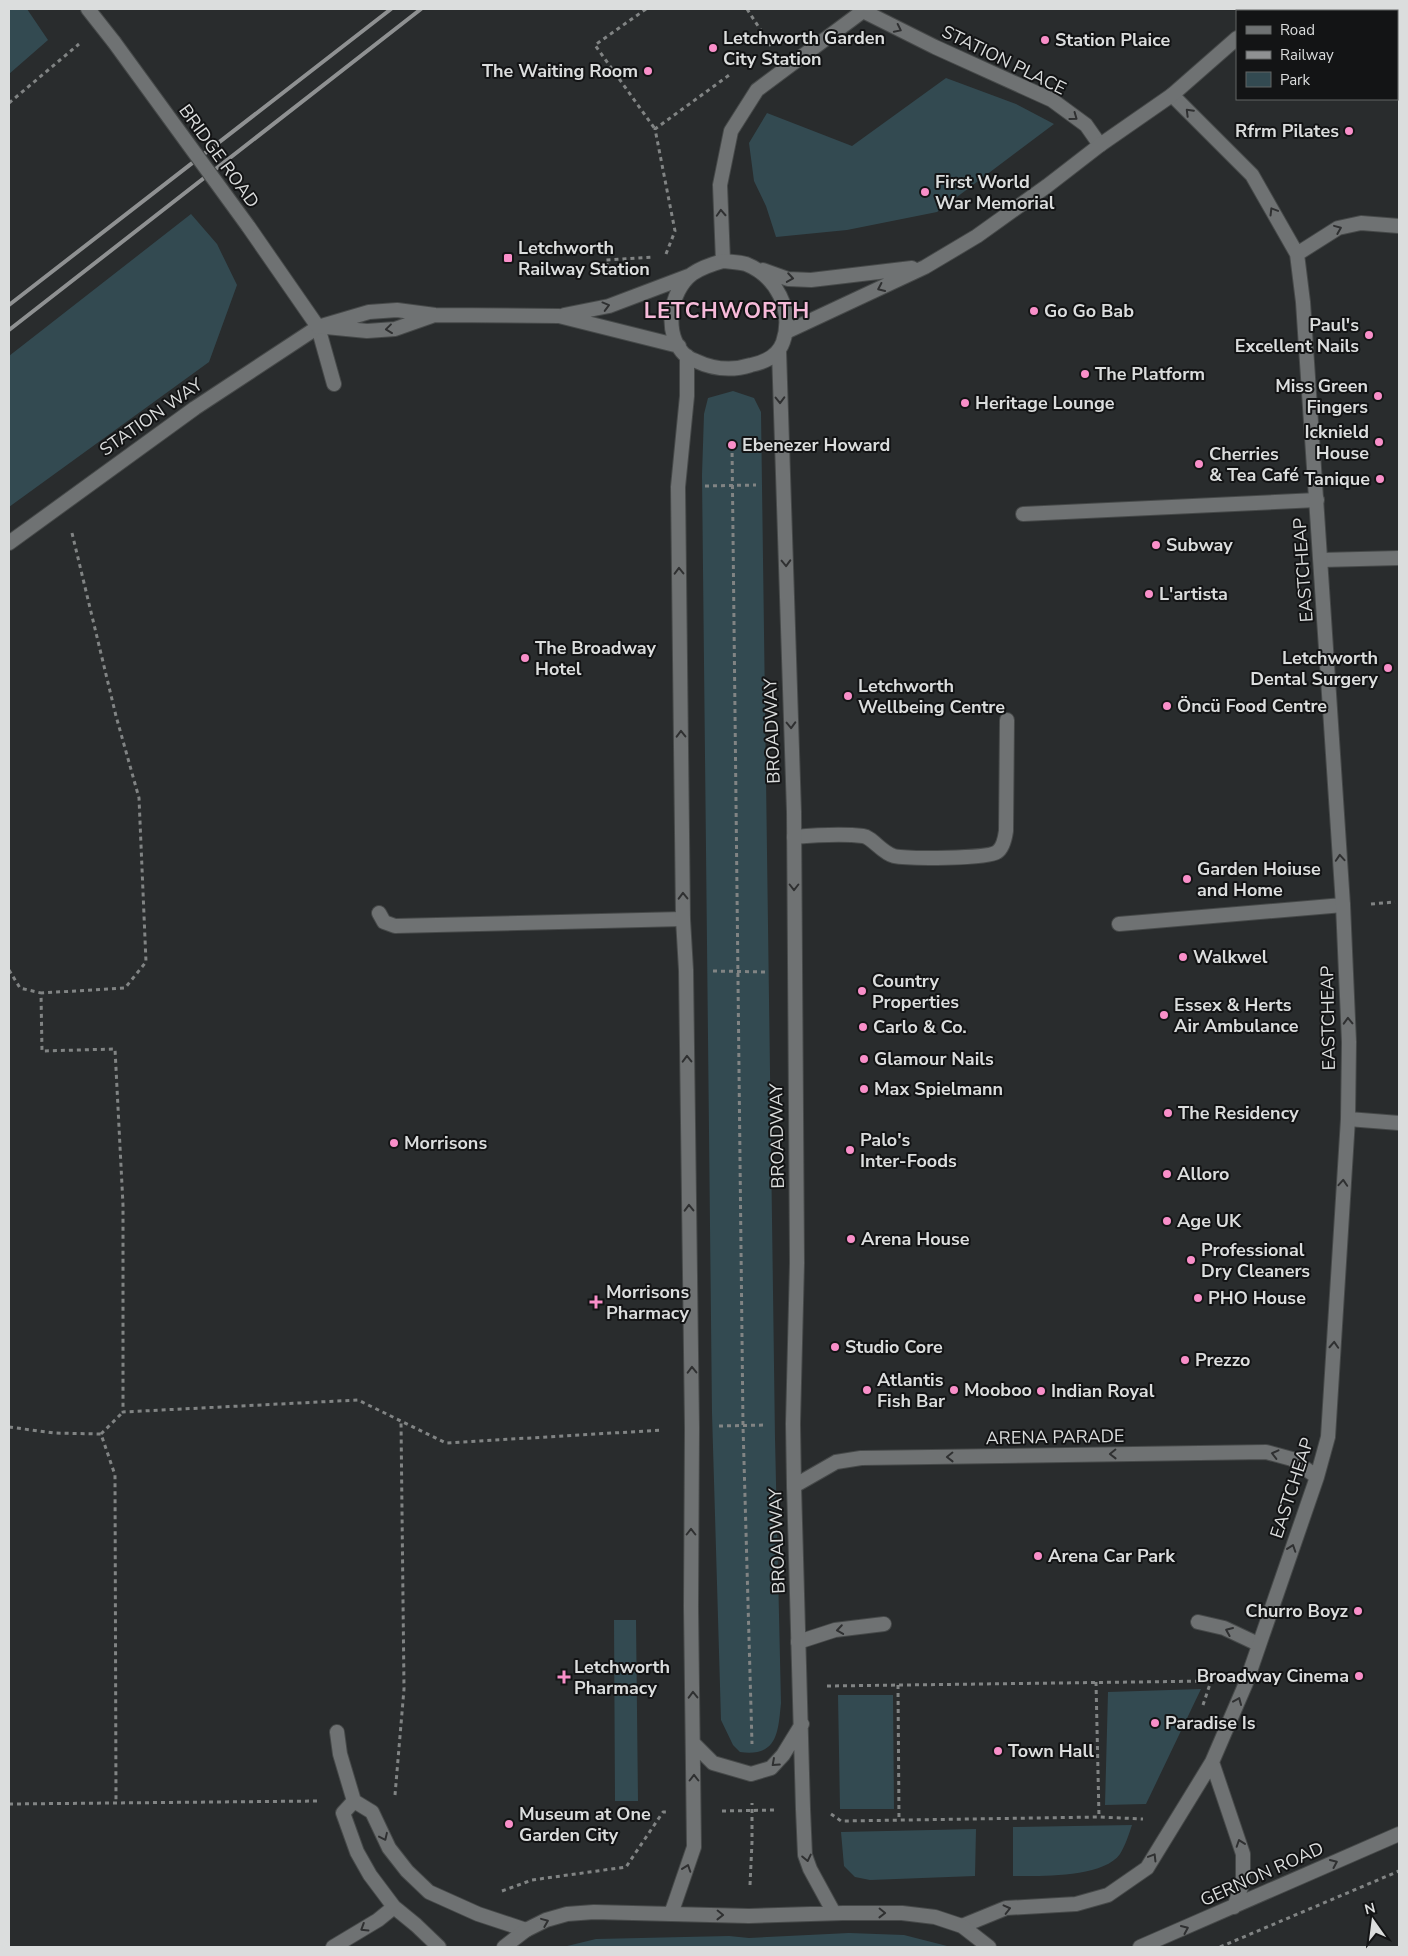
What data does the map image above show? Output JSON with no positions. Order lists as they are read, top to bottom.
{
  "streets": {
    "street": [
      "STATION PLACE",
      "BRIDGE ROAD",
      "STATION WAY",
      "EASTCHEAP",
      "BROADWAY",
      "ARENA PARADE",
      "GERNON ROAD"
    ]
  },
  "crossings": [
    ["STATION PLACE", "BROADWAY"],
    ["BRIDGE ROAD", "STATION WAY"],
    ["EASTCHEAP", "ARENA PARADE"],
    ["BROADWAY", "ARENA PARADE"]
  ],
  "one_way": ["EASTCHEAP", "ARENA PARADE", "GERNON ROAD"],
  "districts": ["LETCHWORTH"],
  "places": {
    "other": [
      "Station Plaice",
      "Letchworth Garden City Station",
      "The Waiting Room",
      "Rfrm Pilates",
      "First World War Memorial",
      "Go Go Bab",
      "Paul's Excellent Nails",
      "The Platform",
      "Miss Green Fingers",
      "Heritage Lounge",
      "Icknield House",
      "Ebenezer Howard",
      "Cherries & Tea Café",
      "Tanique",
      "Subway",
      "L'artista",
      "The Broadway Hotel",
      "Letchworth Dental Surgery",
      "Letchworth Wellbeing Centre",
      "Öncü Food Centre",
      "Garden Hoiuse and Home",
      "Walkwel",
      "Country Properties",
      "Essex & Herts Air Ambulance",
      "Carlo & Co.",
      "Glamour Nails",
      "Max Spielmann",
      "The Residency",
      "Morrisons",
      "Palo's Inter-Foods",
      "Alloro",
      "Age UK",
      "Arena House",
      "Professional Dry Cleaners",
      "PHO House",
      "Studio Core",
      "Prezzo",
      "Atlantis Fish Bar",
      "Mooboo",
      "Indian Royal",
      "Arena Car Park",
      "Churro Boyz",
      "Broadway Cinema",
      "Paradise Is",
      "Town Hall",
      "Museum at One Garden City"
    ],
    "transit": ["Letchworth Railway Station"],
    "health": ["Morrisons Pharmacy", "Letchworth Pharmacy"]
  },
  "legend": ["Road", "Railway", "Park"],
  "north": "top"
}
